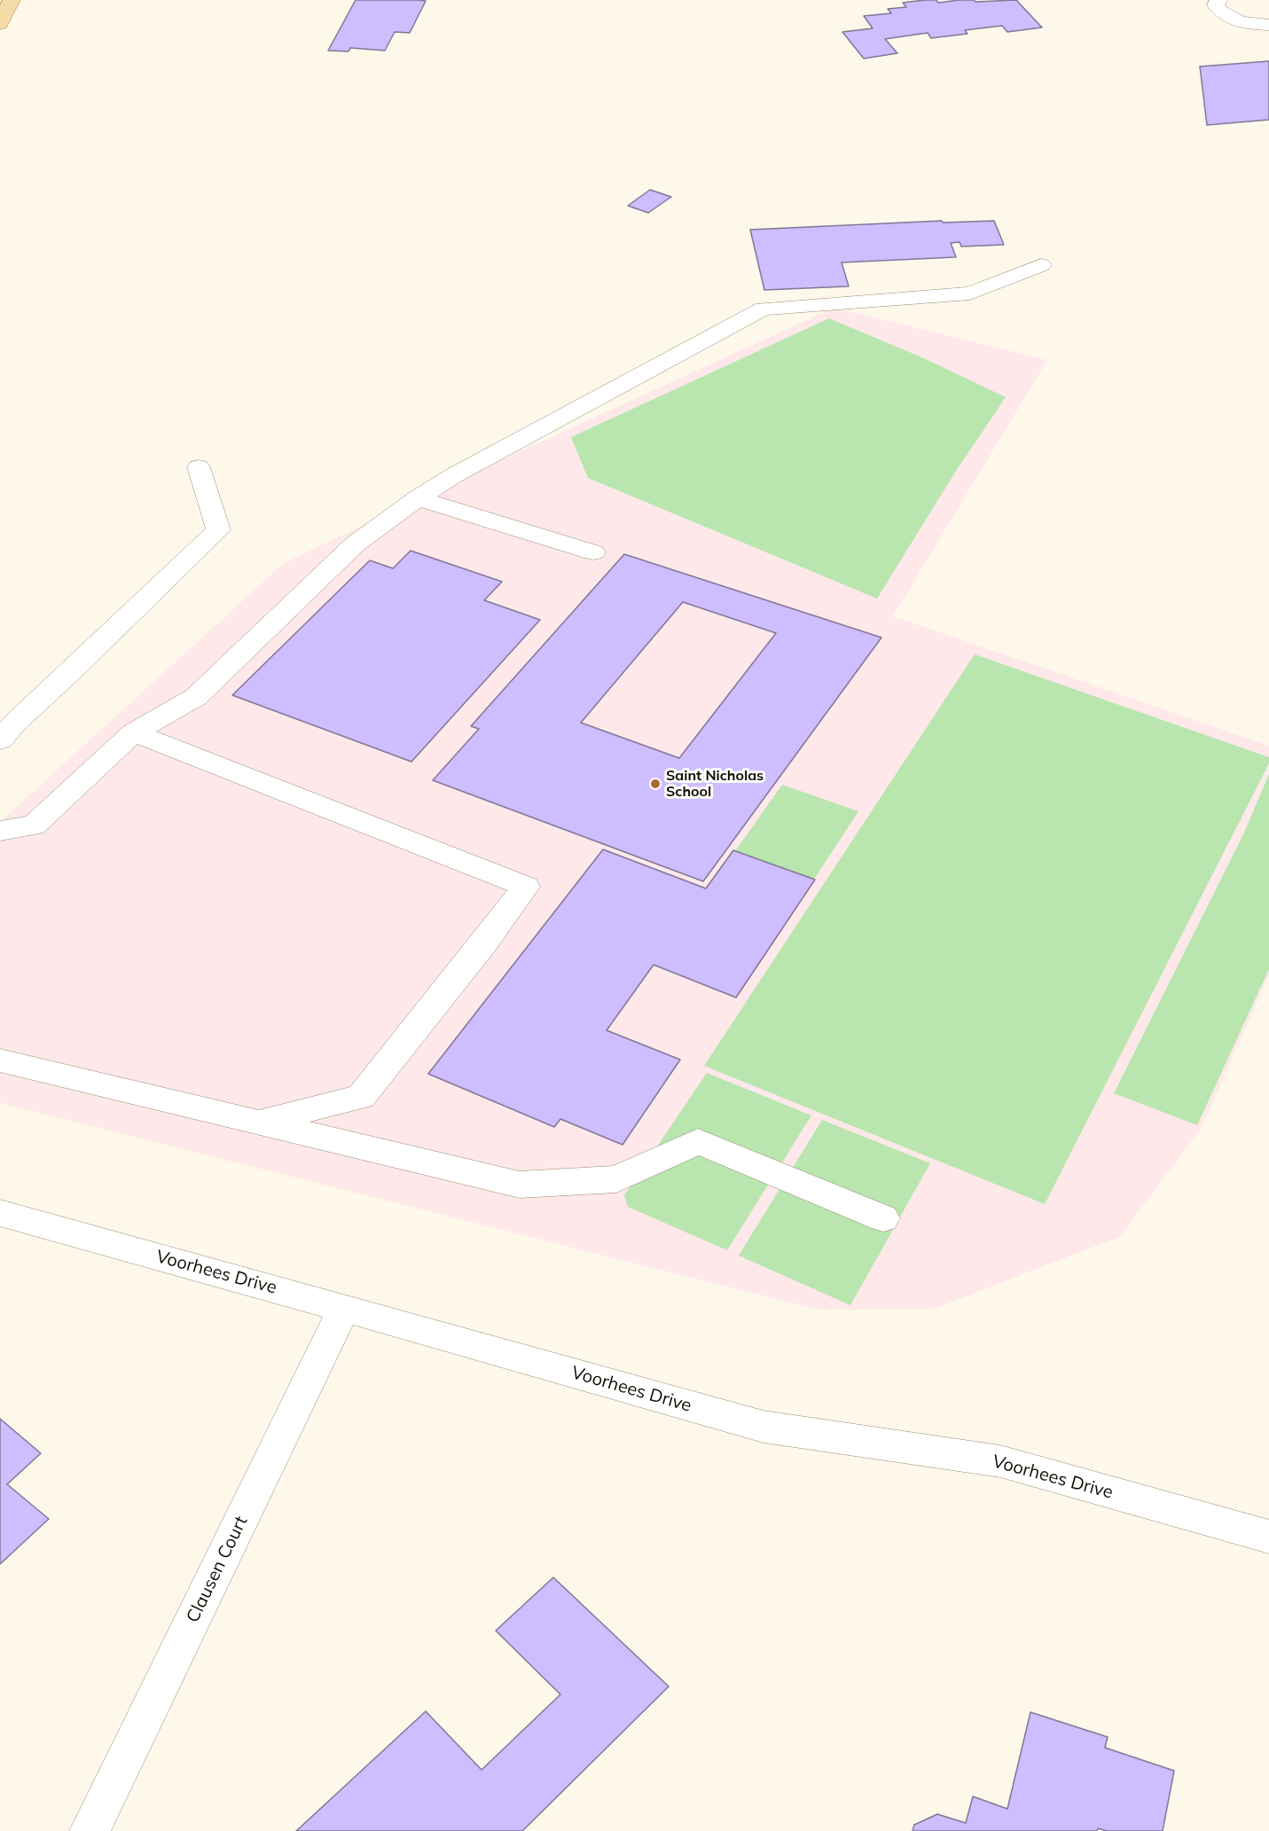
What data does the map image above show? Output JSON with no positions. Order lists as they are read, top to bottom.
{
  "streets": {
    "street": ["Voorhees Drive", "Clausen Court"]
  },
  "crossings": [
    ["Voorhees Drive", "Clausen Court"]
  ],
  "places": ["Saint Nicholas School"]
}
